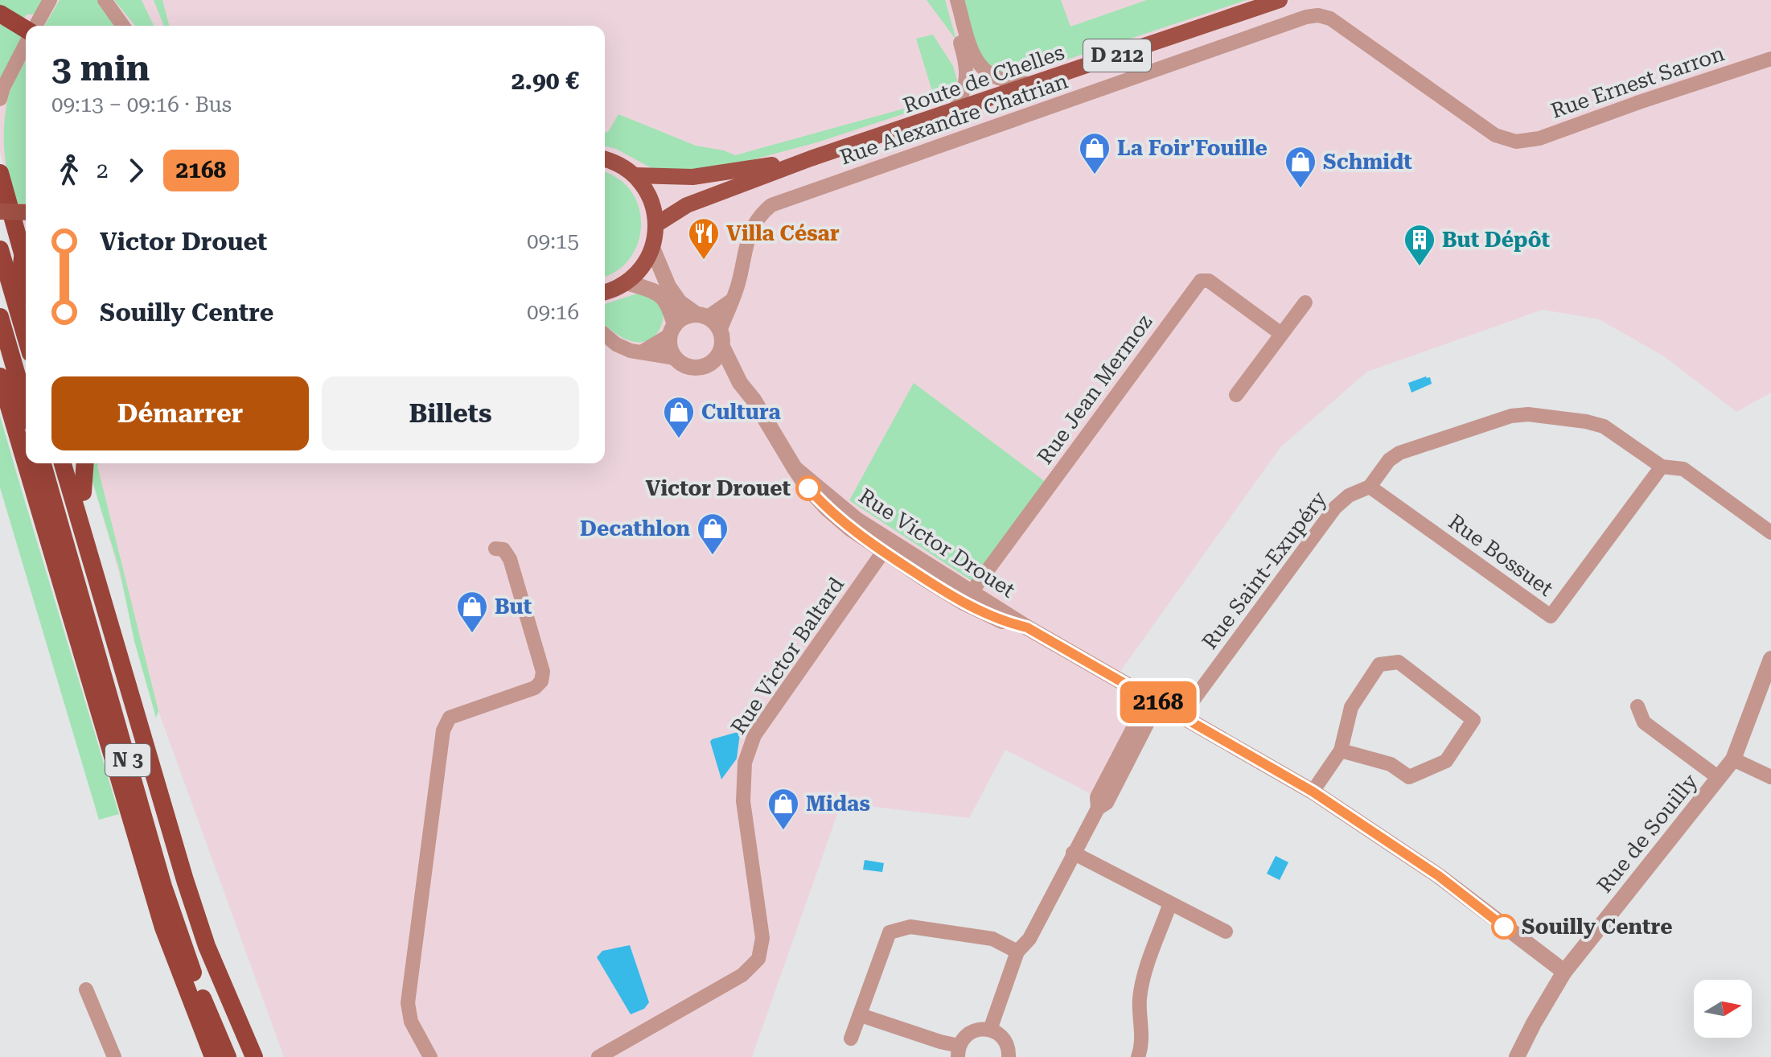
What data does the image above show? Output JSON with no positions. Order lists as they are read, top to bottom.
{
  "streets": {
    "highway": ["N 3"],
    "main road": ["D 212", "Route de Chelles"],
    "street": [
      "Rue Ernest Sarron",
      "Rue Alexandre Chatrian",
      "Rue Jean Mermoz",
      "Rue Victor Drouet",
      "Rue Bossuet",
      "Rue Saint-Exupéry",
      "Rue Victor Baltard",
      "Rue de Souilly"
    ]
  },
  "crossings": [
    ["Rue Ernest Sarron", "Rue Alexandre Chatrian"],
    ["Rue Alexandre Chatrian", "Rue Victor Drouet"],
    ["Rue Jean Mermoz", "Rue Victor Drouet"],
    ["Rue Victor Drouet", "Rue Saint-Exupéry"],
    ["Rue Victor Drouet", "Rue Victor Baltard"],
    ["Rue Victor Drouet", "Rue de Souilly"],
    ["Rue Bossuet", "Rue Saint-Exupéry"]
  ],
  "places": {
    "shop": [
      "La Foir'Fouille",
      "Schmidt",
      "Cultura",
      "Decathlon",
      "But",
      "Midas"
    ],
    "restaurant": ["Villa César"],
    "building": ["But Dépôt"],
    "other": ["Victor Drouet", "Souilly Centre"]
  },
  "lines": ["bus line 2168"],
  "north": "right",
  "page": {
    "on_map": "2168",
    "heading": ["3 min", "09:13 – 09:16 · Bus", "2.90 €"],
    "legs": ["2", "2168"],
    "list": [
      {
        "name": "Victor Drouet",
        "value": "09:15"
      },
      {
        "name": "Souilly Centre",
        "value": "09:16"
      }
    ],
    "buttons": ["Démarrer", "Billets"]
  }
}
